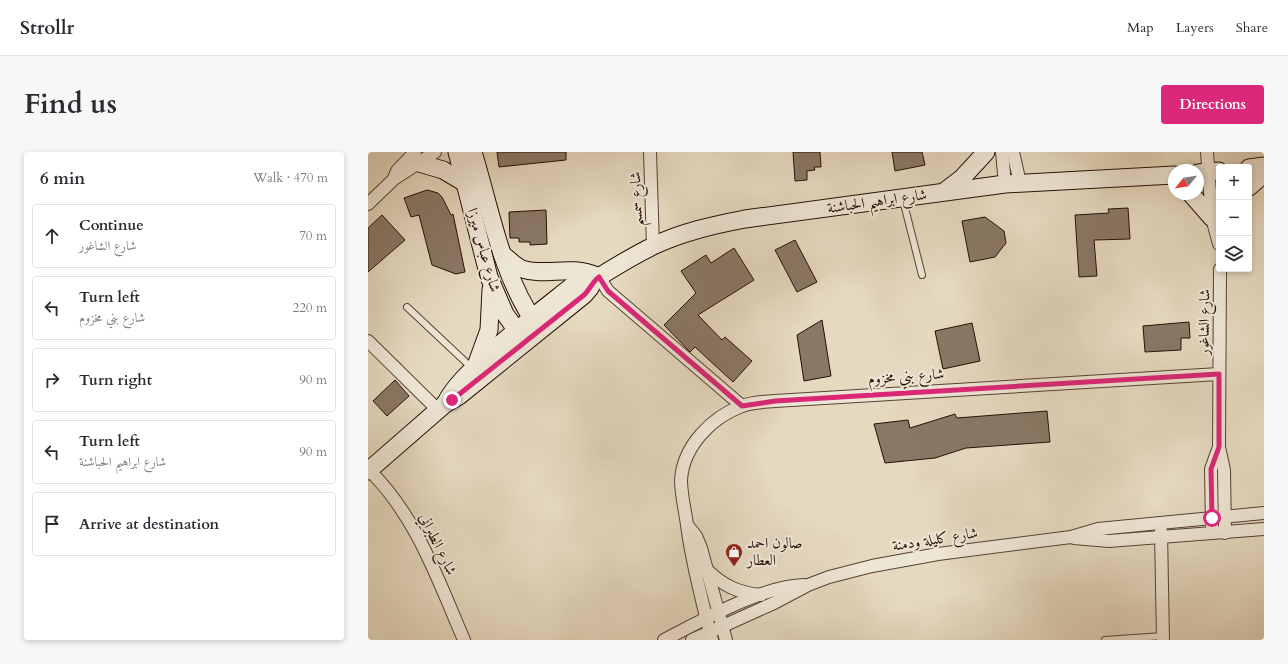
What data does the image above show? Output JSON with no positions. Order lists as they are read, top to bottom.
{
  "streets": {
    "street": [
      "شارع سمسم",
      "شارع ابراهيم الحباشنة",
      "شارع عباس ميرزا",
      "شارع الشاغور",
      "شارع بني مخزوم",
      "شارع كليلة ودمنة",
      "شارع الطبراني"
    ]
  },
  "crossings": [
    ["شارع سمسم", "شارع ابراهيم الحباشنة"],
    ["شارع ابراهيم الحباشنة", "شارع عباس ميرزا"],
    ["شارع ابراهيم الحباشنة", "شارع الطبراني"],
    ["شارع الشاغور", "شارع بني مخزوم"],
    ["شارع الشاغور", "شارع كليلة ودمنة"],
    ["شارع بني مخزوم", "شارع كليلة ودمنة"]
  ],
  "places": {
    "shop": ["صالون احمد العطار"]
  },
  "north": "bottom left",
  "page": {
    "header": "Strollr",
    "nav": ["Map", "Layers", "Share"],
    "title": "Find us",
    "buttons": "Directions",
    "heading": ["6 min", "Walk · 470 m"],
    "map_buttons": ["+", "−"],
    "list": [
      ["Continue", "شارع الشاغور", "70 m"],
      ["Turn left", "شارع بني مخزوم", "220 m"],
      ["Turn right", "90 m"],
      ["Turn left", "شارع ابراهيم الحباشنة", "90 m"],
      "Arrive at destination"
    ]
  }
}
